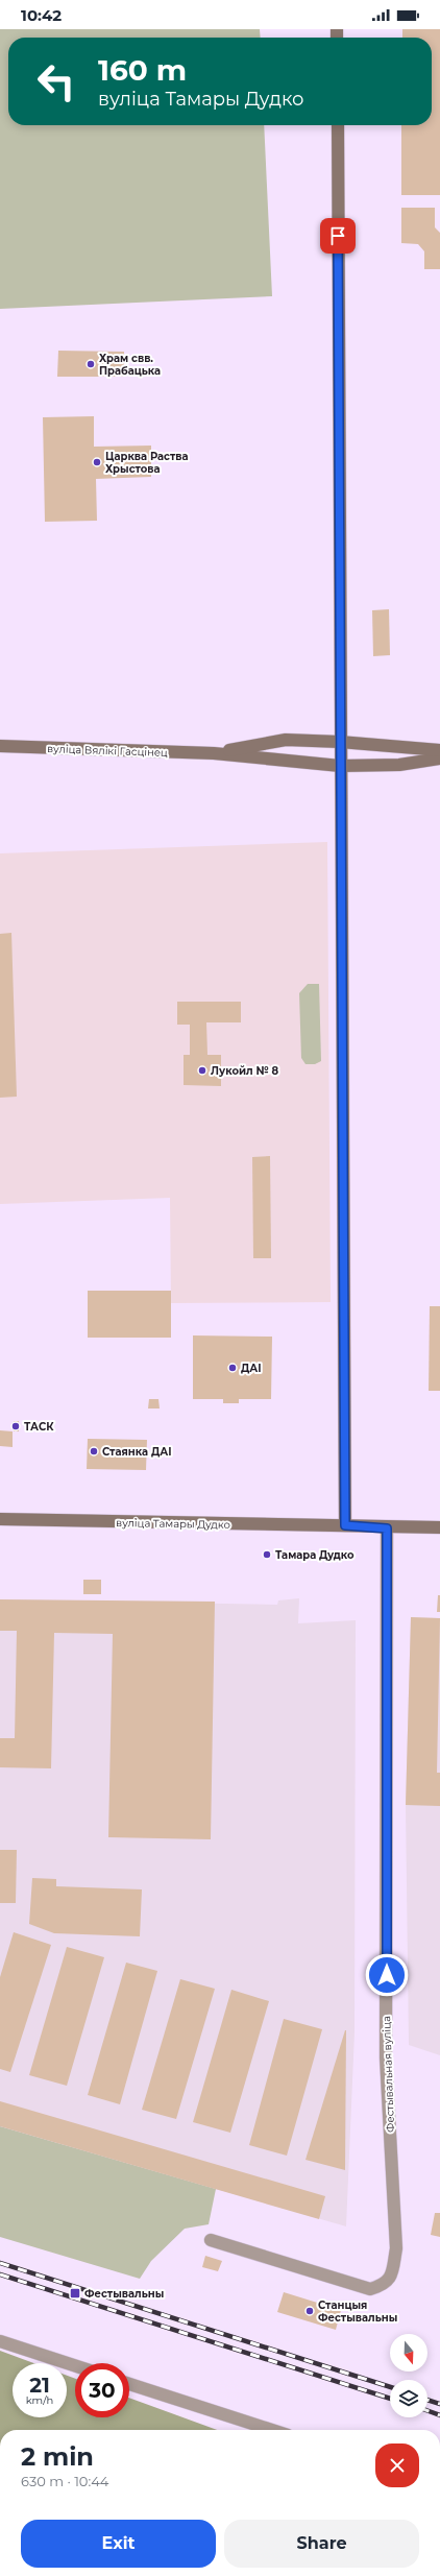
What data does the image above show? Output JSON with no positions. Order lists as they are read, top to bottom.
{
  "streets": {
    "street": ["вуліца Вялікі Гасцінец", "вуліца Тамары Дудко", "Фестывальная вуліца"]
  },
  "crossings": [
    ["вуліца Тамары Дудко", "Фестывальная вуліца"]
  ],
  "places": {
    "other": [
      "Храм свв. Прабацька",
      "Царква Раства Хрыстова",
      "Лукойл № 8",
      "ДАІ",
      "ТАСК",
      "Стаянка ДАІ",
      "Тамара Дудко",
      "Станцыя Фестывальны"
    ],
    "transit": ["Фестывальны"]
  },
  "north": "bottom",
  "page": {
    "status": "10:42",
    "turn": ["160 m", "вуліца Тамары Дудко"],
    "speed": "21 km/h",
    "limit": "30",
    "heading": ["2 min", "630 m · 10:44"],
    "buttons": ["Exit", "Share"]
  }
}
